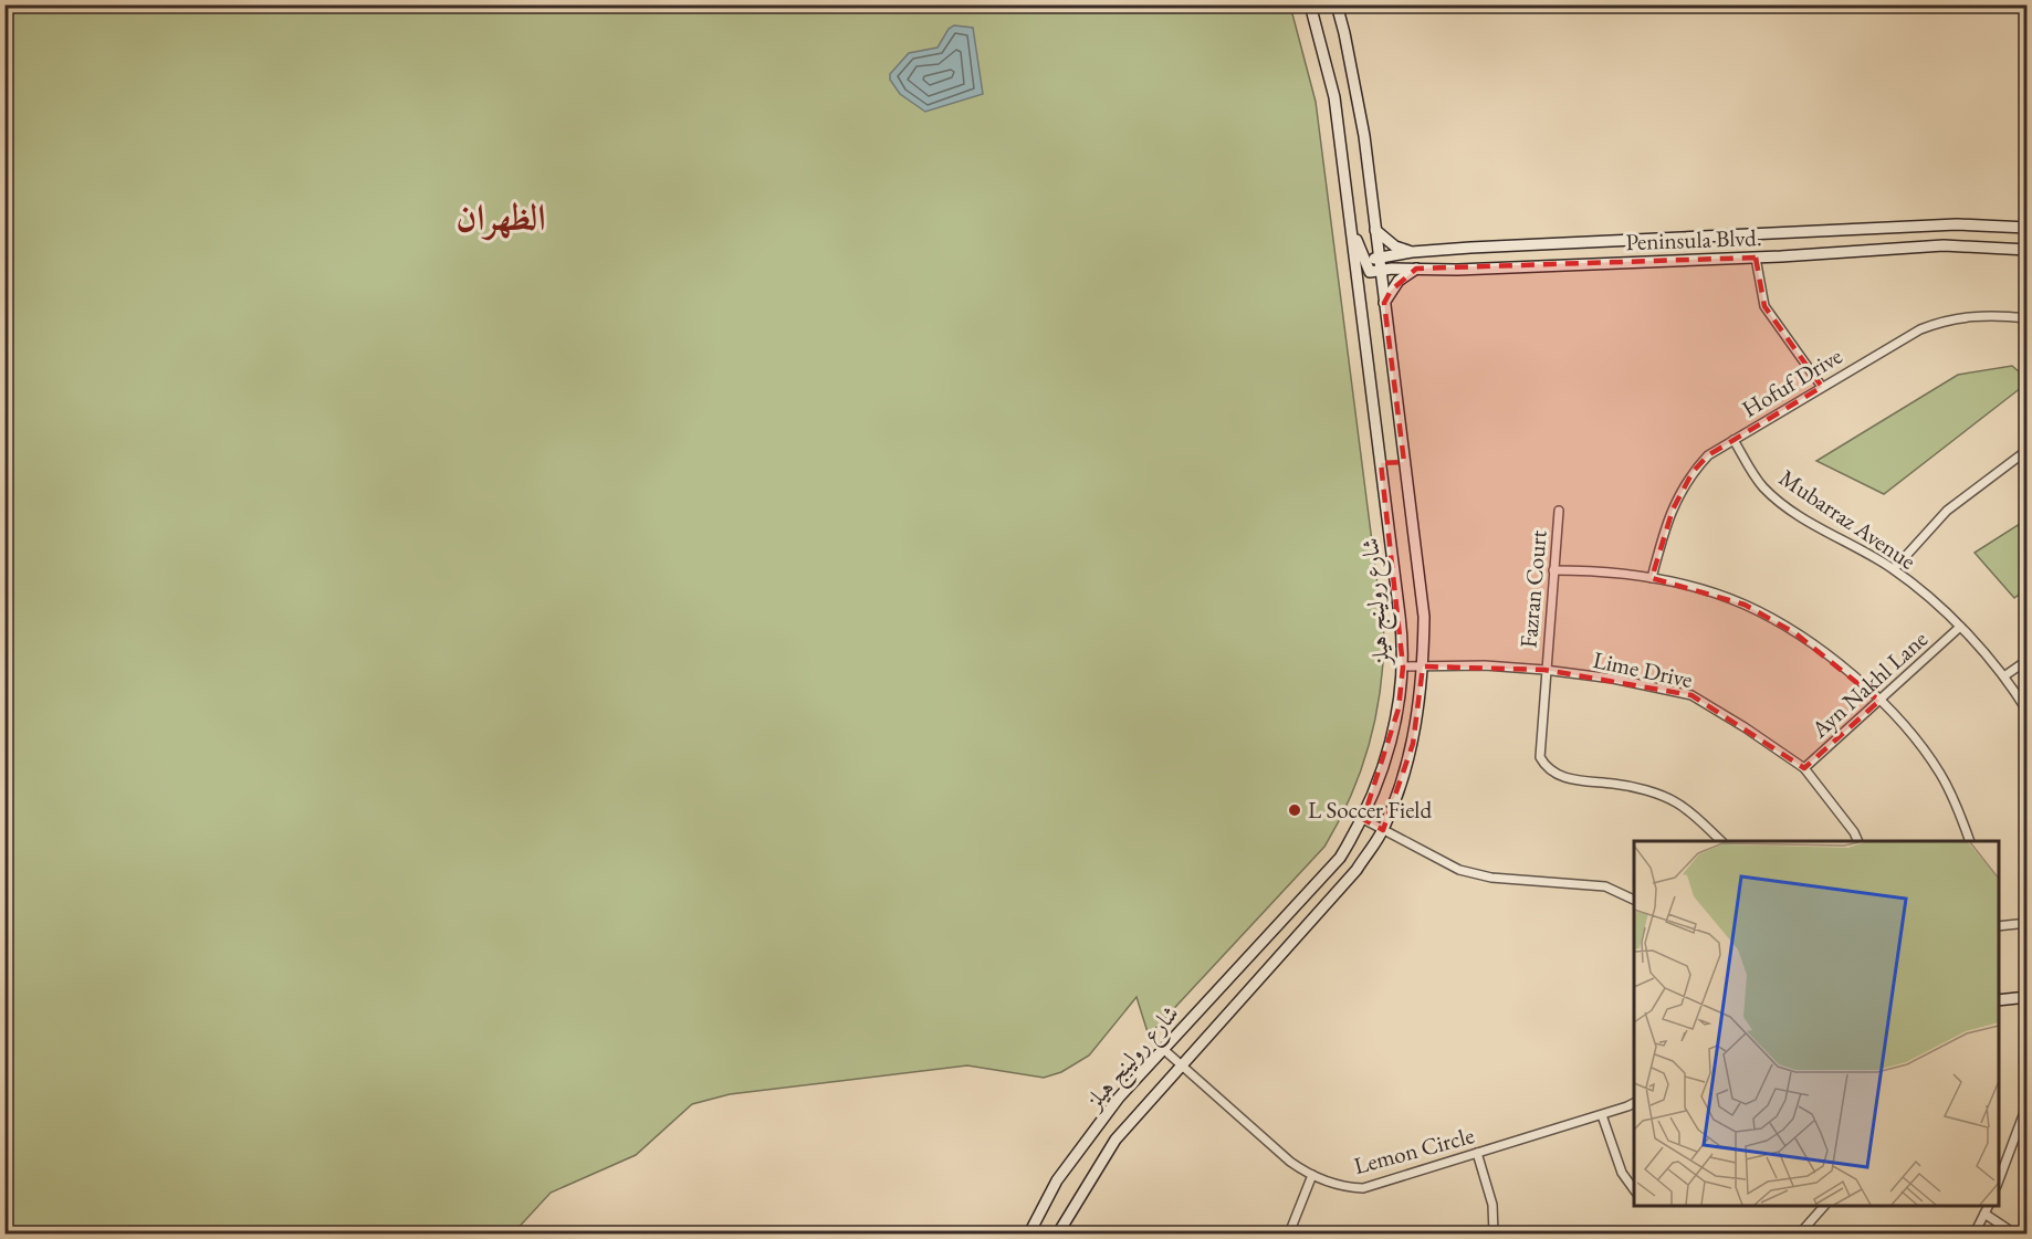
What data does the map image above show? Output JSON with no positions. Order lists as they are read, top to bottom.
{
  "streets": {
    "main road": ["Peninsula Blvd.", "شارع رولينج هيلز"],
    "street": [
      "Hofuf Drive",
      "Mubarraz Avenue",
      "Fazran Court",
      "Lime Drive",
      "Ayn Nakhl Lane",
      "Lemon Circle"
    ]
  },
  "crossings": [
    ["Peninsula Blvd.", "شارع رولينج هيلز"],
    ["Hofuf Drive", "Mubarraz Avenue"],
    ["Mubarraz Avenue", "Ayn Nakhl Lane"],
    ["Fazran Court", "Lime Drive"],
    ["شارع رولينج هيلز", "Lime Drive"],
    ["شارع رولينج هيلز", "Lemon Circle"],
    ["Lime Drive", "Ayn Nakhl Lane"]
  ],
  "districts": ["الظهران"],
  "places": ["L Soccer Field"]
}
